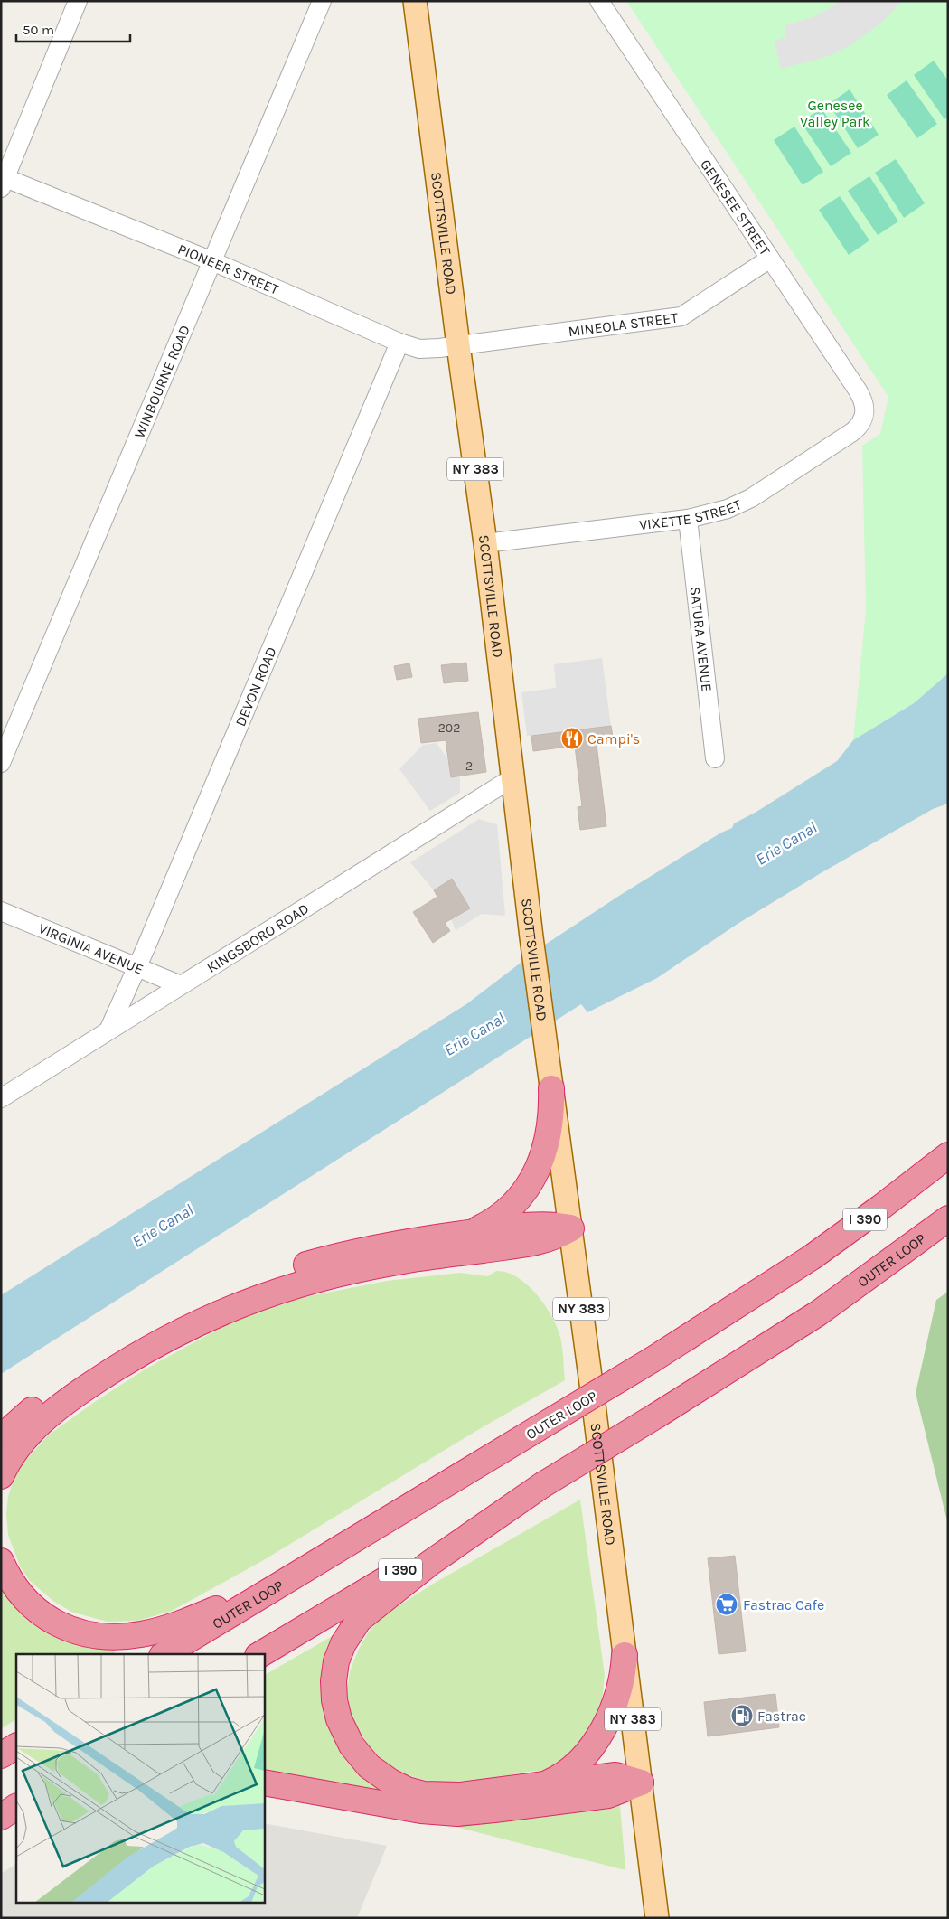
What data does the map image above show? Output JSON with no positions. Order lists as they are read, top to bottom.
{
  "streets": {
    "highway": ["I 390", "OUTER LOOP"],
    "main road": ["SCOTTSVILLE ROAD", "NY 383"],
    "street": [
      "GENESEE STREET",
      "PIONEER STREET",
      "MINEOLA STREET",
      "WINBOURNE ROAD",
      "VIXETTE STREET",
      "SATURA AVENUE",
      "DEVON ROAD",
      "KINGSBORO ROAD",
      "VIRGINIA AVENUE"
    ]
  },
  "crossings": [
    ["GENESEE STREET", "MINEOLA STREET"],
    ["GENESEE STREET", "VIXETTE STREET"],
    ["SCOTTSVILLE ROAD", "PIONEER STREET"],
    ["SCOTTSVILLE ROAD", "MINEOLA STREET"],
    ["SCOTTSVILLE ROAD", "VIXETTE STREET"],
    ["SCOTTSVILLE ROAD", "KINGSBORO ROAD"],
    ["PIONEER STREET", "MINEOLA STREET"],
    ["PIONEER STREET", "WINBOURNE ROAD"],
    ["PIONEER STREET", "DEVON ROAD"],
    ["VIXETTE STREET", "SATURA AVENUE"],
    ["DEVON ROAD", "KINGSBORO ROAD"],
    ["DEVON ROAD", "VIRGINIA AVENUE"],
    ["KINGSBORO ROAD", "VIRGINIA AVENUE"]
  ],
  "water": ["Erie Canal"],
  "parks": ["Genesee Valley Park"],
  "places": {
    "restaurant": ["Campi's"],
    "supermarket": ["Fastrac Cafe"],
    "fuel station": ["Fastrac"]
  },
  "house_numbers": ["202", "2"],
  "scale_bar": "50 m"
}
